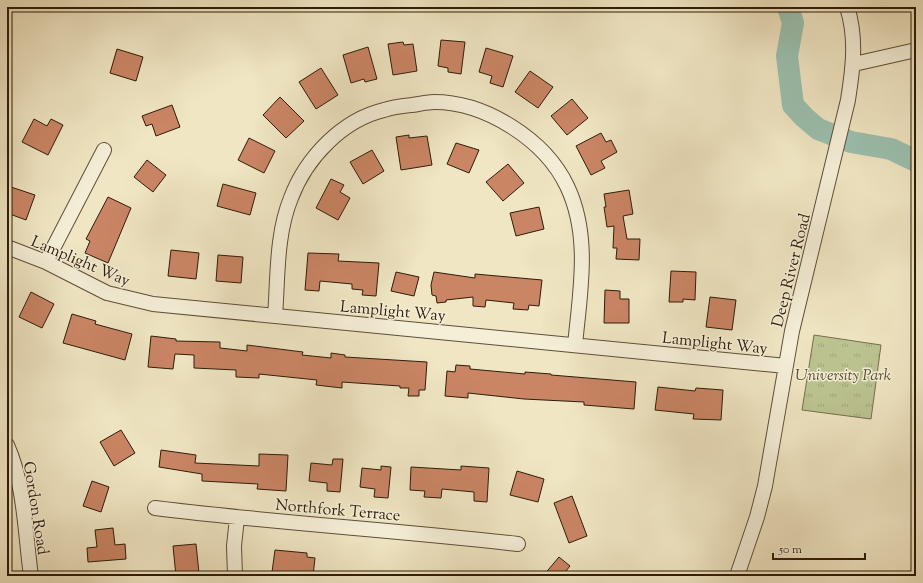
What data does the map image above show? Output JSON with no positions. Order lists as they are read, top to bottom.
{
  "streets": {
    "street": [
      "Lamplight Way",
      "Deep River Road",
      "Gordon Road",
      "Northfork Terrace"
    ]
  },
  "crossings": [
    ["Lamplight Way", "Deep River Road"]
  ],
  "parks": ["University Park"],
  "scale_bar": "50 m"
}
